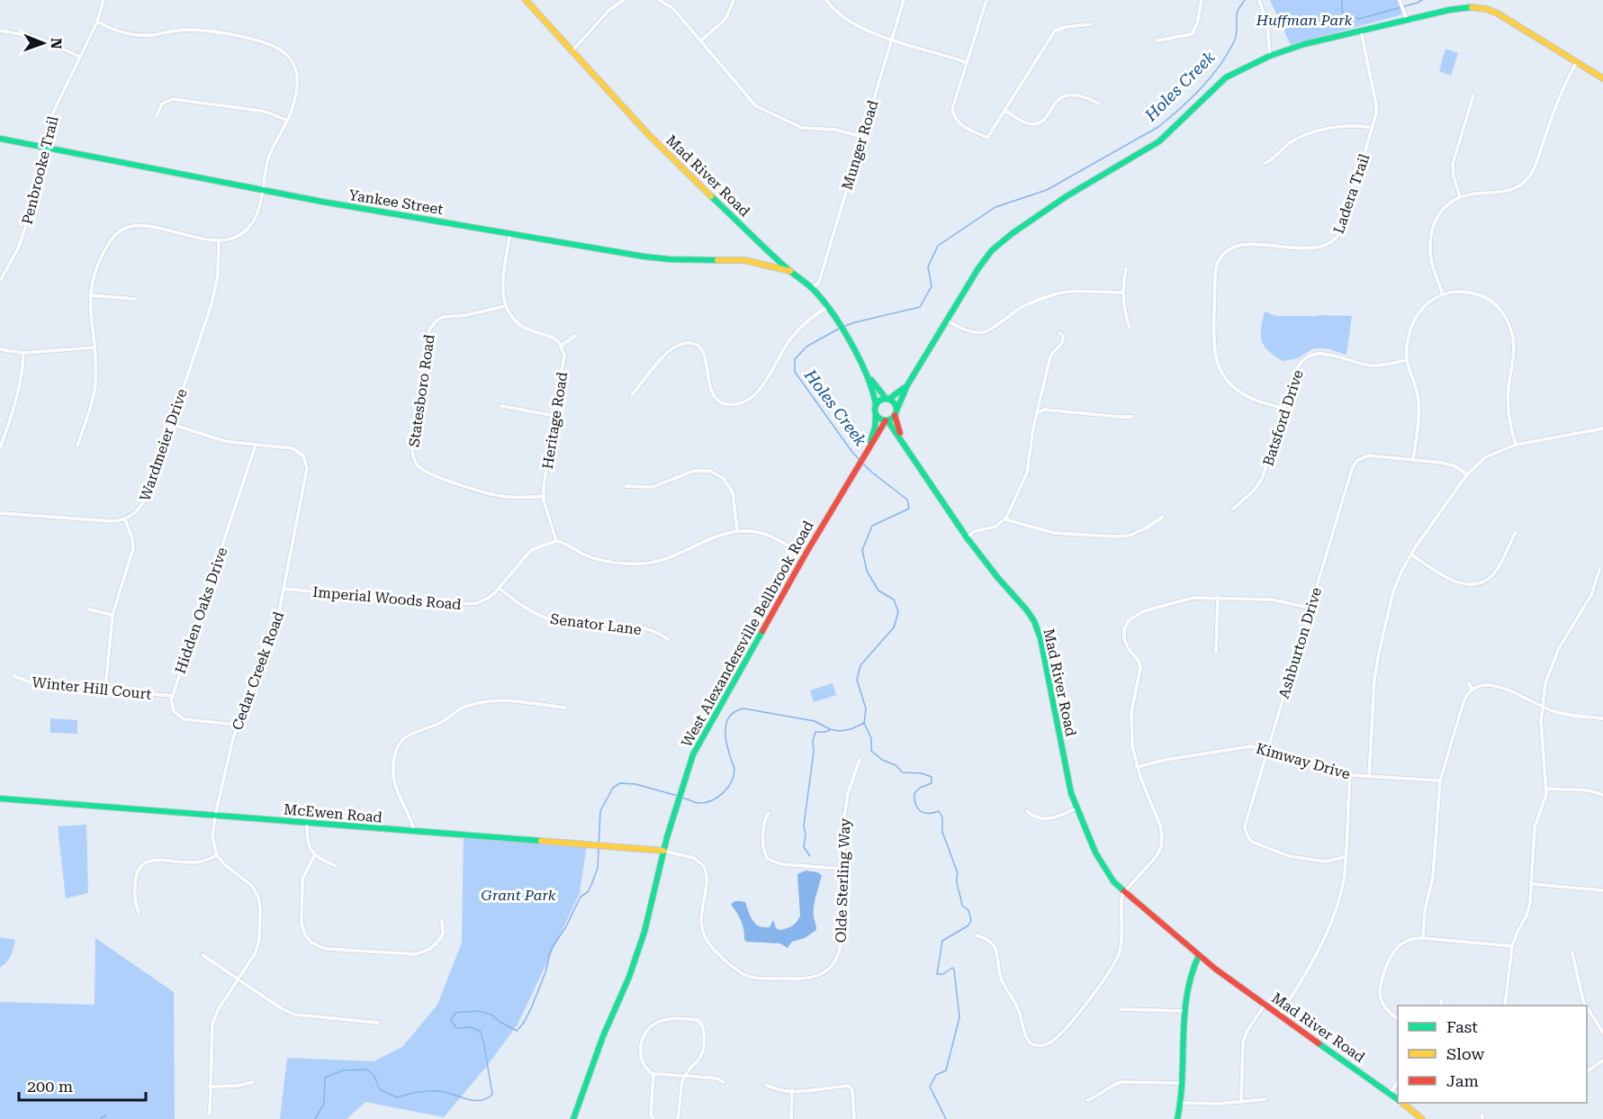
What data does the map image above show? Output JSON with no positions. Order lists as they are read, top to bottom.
{
  "streets": {
    "street": [
      "Munger Road",
      "Penbrooke Trail",
      "Mad River Road",
      "Ladera Trail",
      "Yankee Street",
      "Statesboro Road",
      "Batsford Drive",
      "Heritage Road",
      "Wardmeier Drive",
      "Imperial Woods Road",
      "Hidden Oaks Drive",
      "Senator Lane",
      "West Alexandersville Bellbrook Road",
      "Ashburton Drive",
      "Cedar Creek Road",
      "Winter Hill Court",
      "Kimway Drive",
      "McEwen Road",
      "Olde Sterling Way"
    ]
  },
  "crossings": [
    ["Munger Road", "Mad River Road"],
    ["Penbrooke Trail", "Yankee Street"],
    ["Mad River Road", "Yankee Street"],
    ["Mad River Road", "West Alexandersville Bellbrook Road"],
    ["Ladera Trail", "Batsford Drive"],
    ["Statesboro Road", "Heritage Road"],
    ["Heritage Road", "Imperial Woods Road"],
    ["Wardmeier Drive", "Cedar Creek Road"],
    ["Imperial Woods Road", "Senator Lane"],
    ["Imperial Woods Road", "Cedar Creek Road"],
    ["Hidden Oaks Drive", "Cedar Creek Road"],
    ["Hidden Oaks Drive", "Winter Hill Court"],
    ["West Alexandersville Bellbrook Road", "McEwen Road"],
    ["West Alexandersville Bellbrook Road", "Olde Sterling Way"],
    ["Ashburton Drive", "Kimway Drive"],
    ["Cedar Creek Road", "McEwen Road"],
    ["McEwen Road", "Olde Sterling Way"]
  ],
  "water": ["Holes Creek"],
  "parks": ["Huffman Park", "Grant Park"],
  "legend": ["Fast", "Slow", "Jam"],
  "scale_bar": "200 m",
  "north": "right"
}
